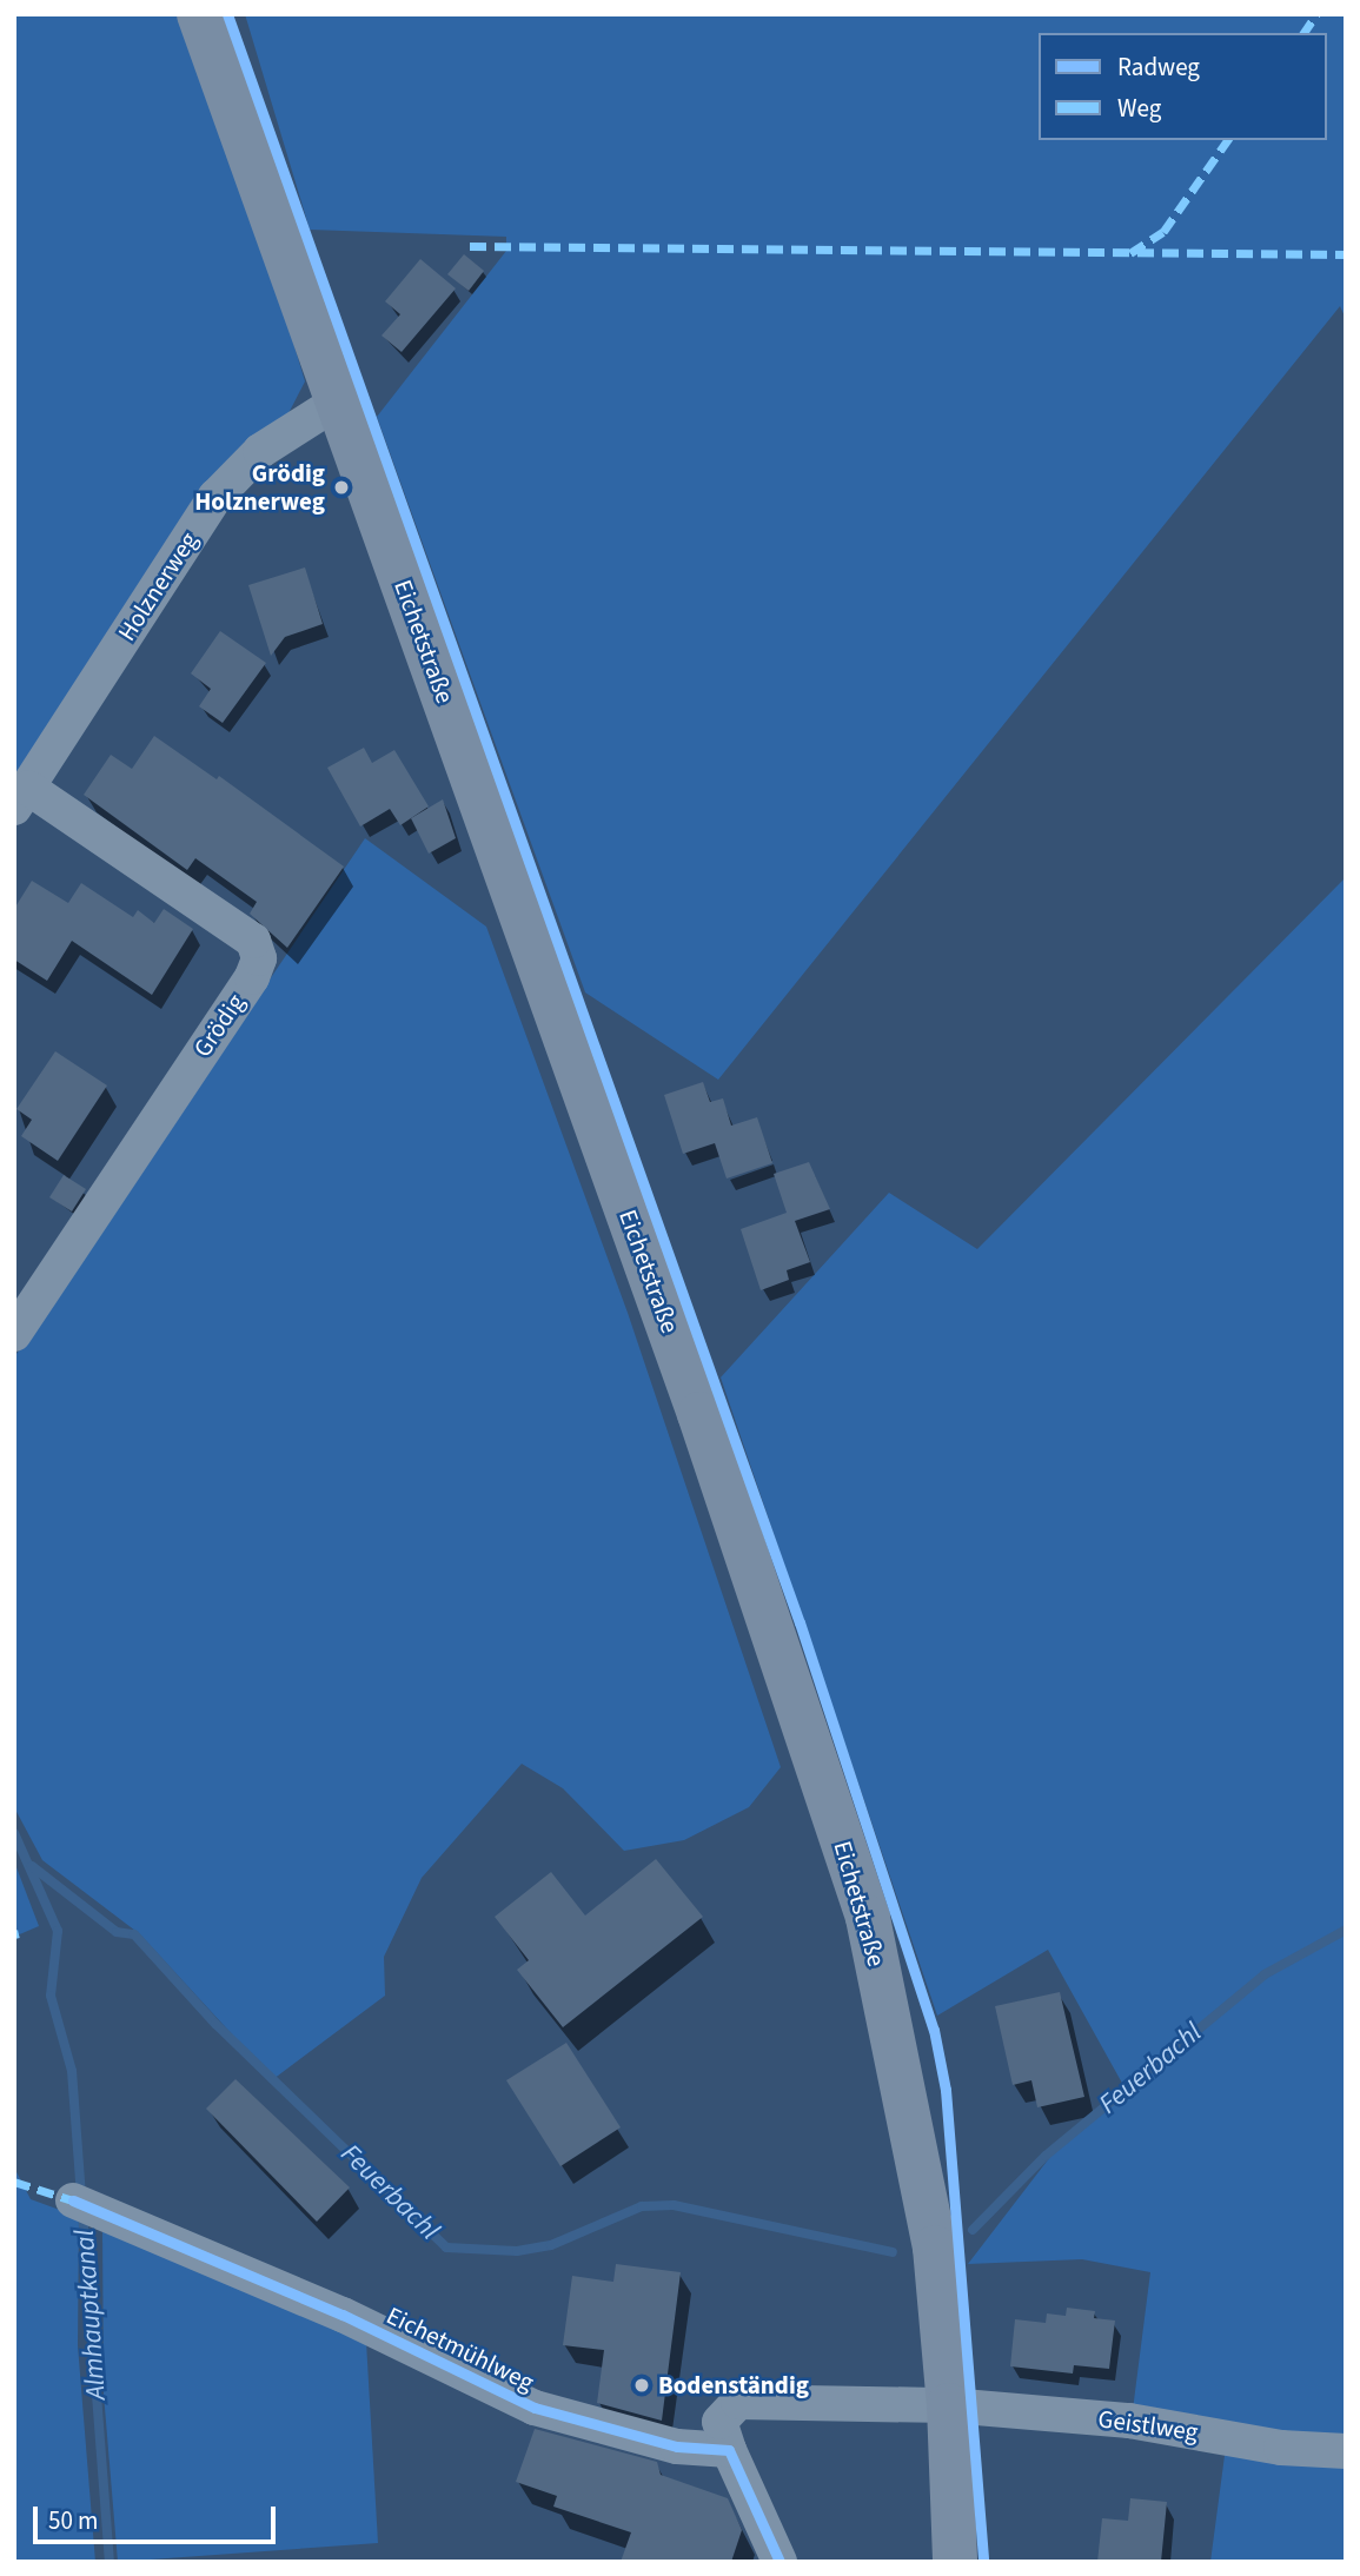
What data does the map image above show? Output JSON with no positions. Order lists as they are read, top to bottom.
{
  "streets": {
    "main road": ["Eichetstraße"],
    "street": [
      "Holznerweg",
      "Grödig",
      "Eichetmühlweg",
      "Geistlweg"
    ]
  },
  "crossings": [
    ["Holznerweg", "Eichetstraße"],
    ["Holznerweg", "Grödig"],
    ["Eichetstraße", "Geistlweg"]
  ],
  "water": ["Feuerbachl", "Almhauptkanal"],
  "places": ["Grödig Holznerweg", "Bodenständig"],
  "legend": ["Radweg", "Weg"],
  "scale_bar": "50 m"
}
